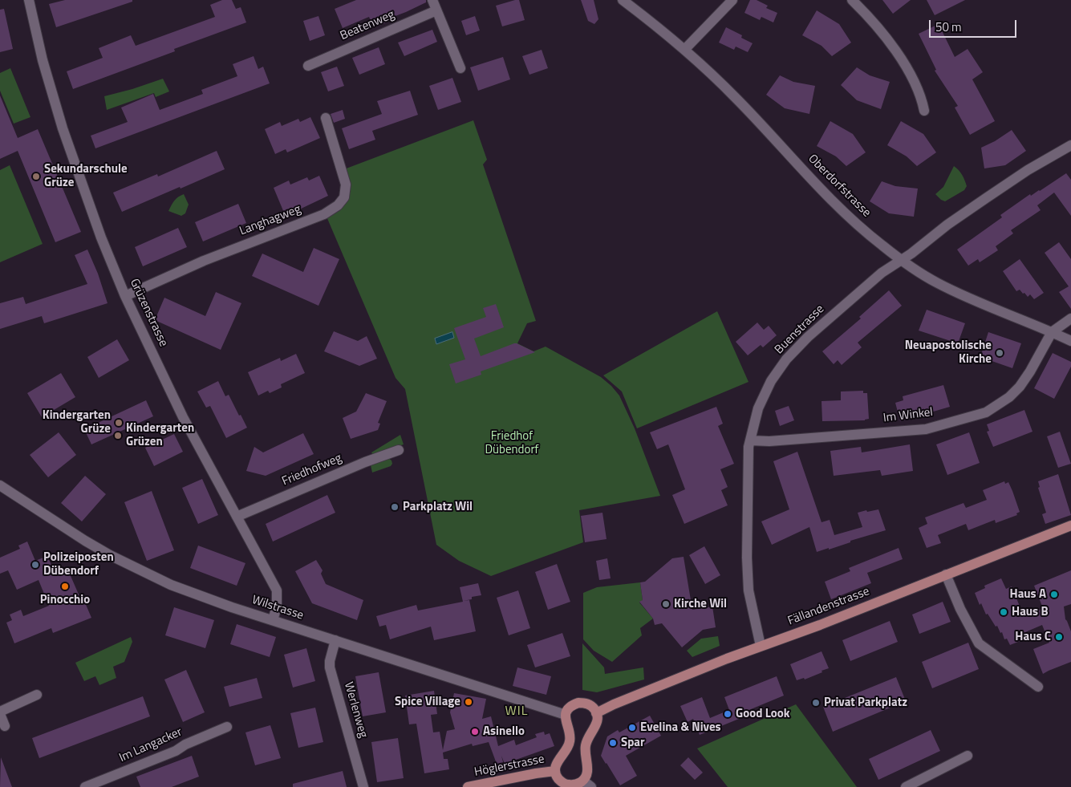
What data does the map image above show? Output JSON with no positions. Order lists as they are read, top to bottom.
{
  "streets": {
    "main road": ["Fällandenstrasse", "Höglerstrasse"],
    "street": [
      "Beatenweg",
      "Oberdorfstrasse",
      "Langhagweg",
      "Grüzenstrasse",
      "Buenstrasse",
      "Im Winkel",
      "Friedhofweg",
      "Wilstrasse",
      "Werlenweg",
      "Im Langacker"
    ]
  },
  "crossings": [
    ["Oberdorfstrasse", "Buenstrasse"],
    ["Oberdorfstrasse", "Im Winkel"],
    ["Langhagweg", "Grüzenstrasse"],
    ["Grüzenstrasse", "Friedhofweg"],
    ["Grüzenstrasse", "Wilstrasse"],
    ["Buenstrasse", "Im Winkel"],
    ["Buenstrasse", "Fällandenstrasse"],
    ["Wilstrasse", "Werlenweg"]
  ],
  "districts": ["WIL"],
  "parks": ["Friedhof Dübendorf"],
  "places": [
    "Sekundarschule Grüze",
    "Neuapostolische Kirche",
    "Kindergarten Grüze",
    "Kindergarten Grüzen",
    "Parkplatz Wil",
    "Polizeiposten Dübendorf",
    "Pinocchio",
    "Haus A",
    "Kirche Wil",
    "Haus B",
    "Haus C",
    "Spice Village",
    "Privat Parkplatz",
    "Good Look",
    "Evelina & Nives",
    "Asinello",
    "Spar"
  ],
  "scale_bar": "50 m"
}
